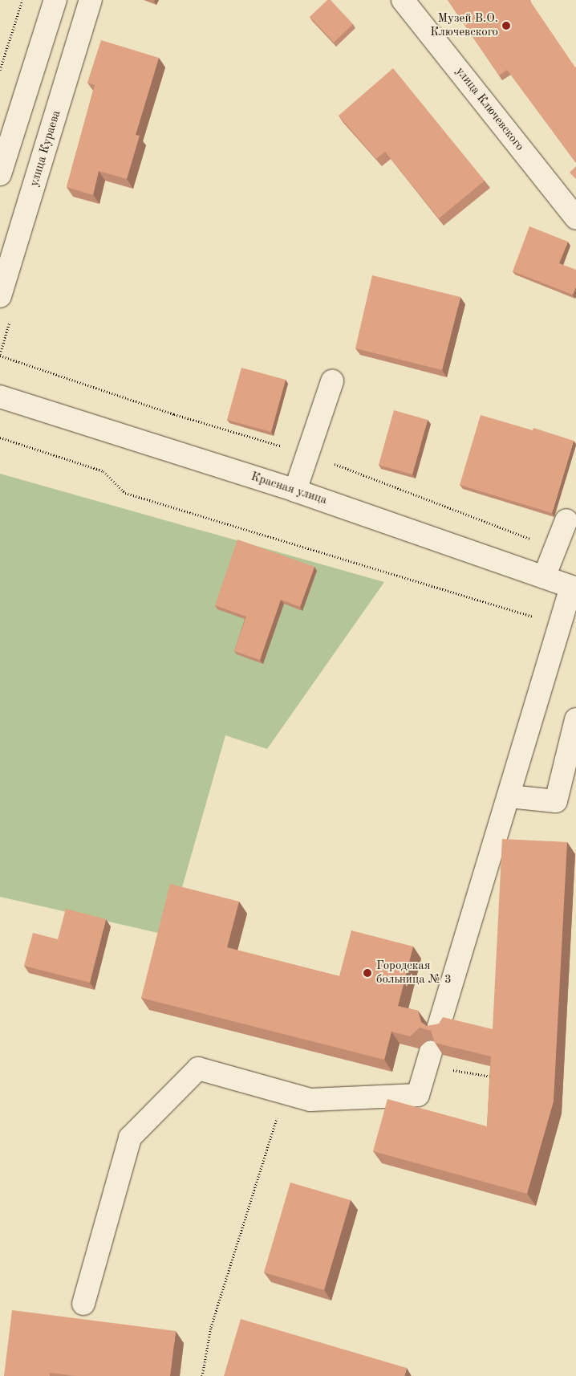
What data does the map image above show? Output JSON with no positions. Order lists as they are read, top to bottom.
{
  "streets": {
    "street": ["улица Ключевского", "улица Кураева", "Красная улица"]
  },
  "places": ["Музей В.О. Ключевского", "Городская больница № 3"]
}
